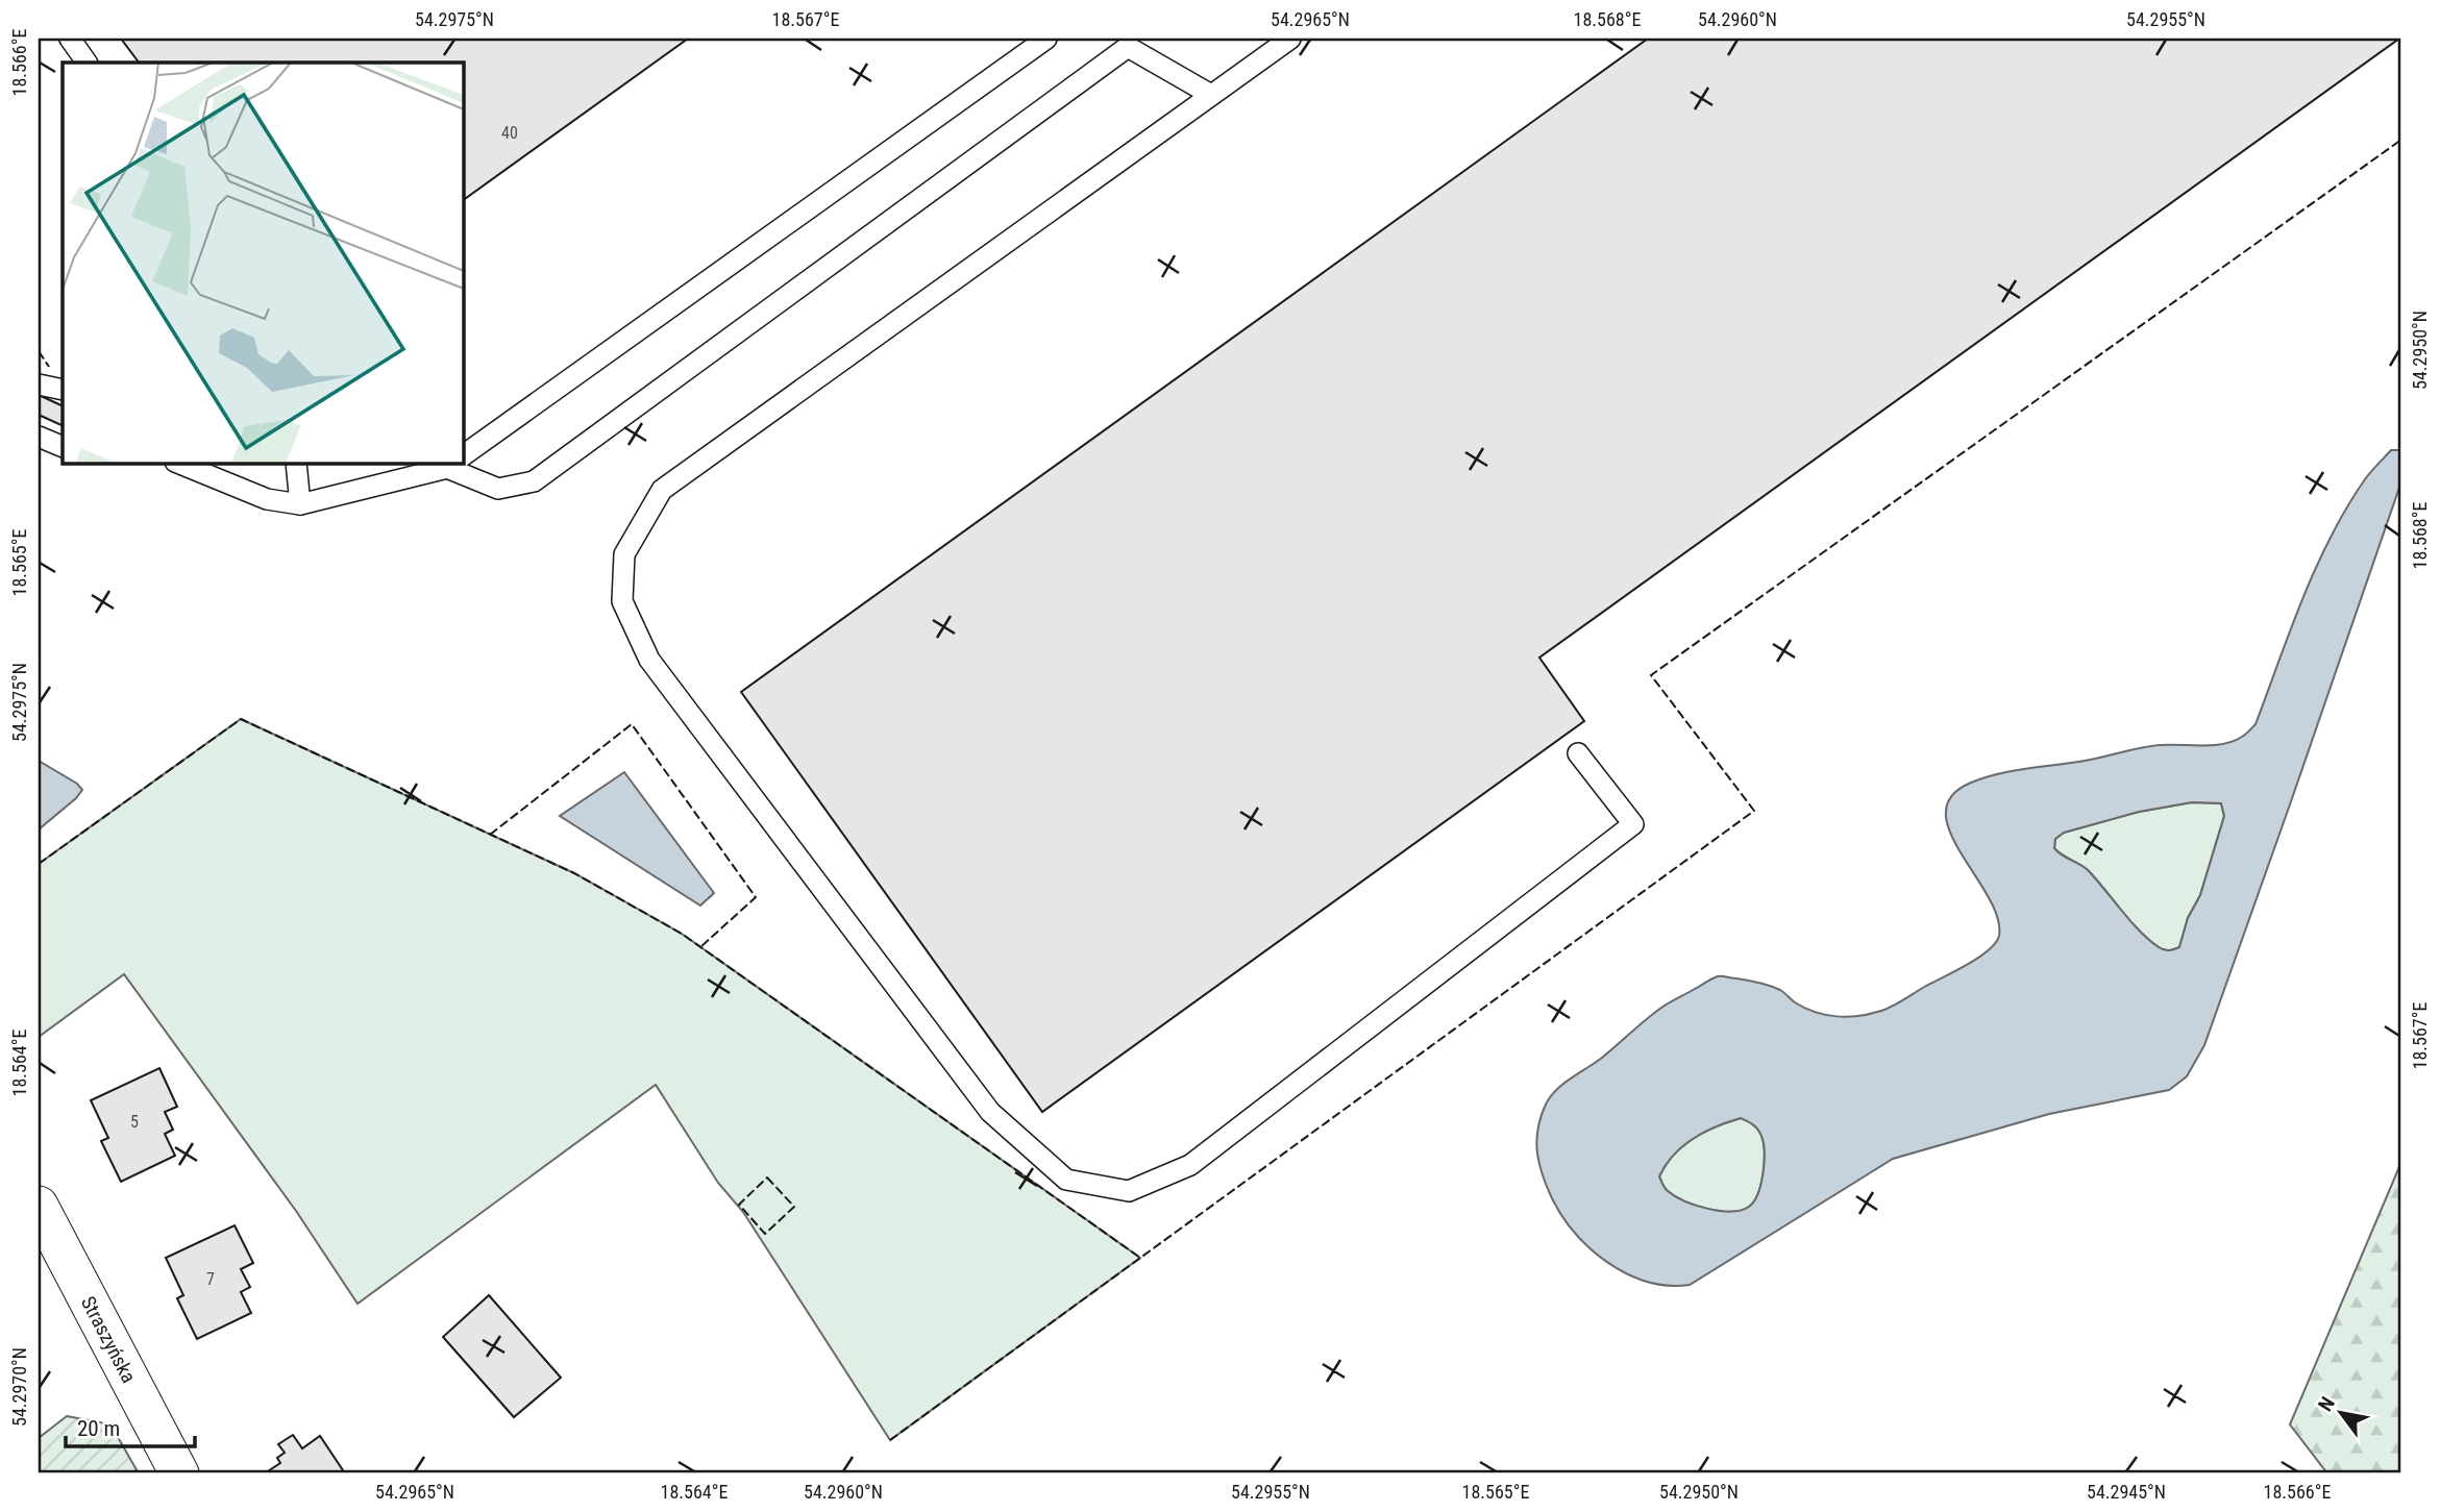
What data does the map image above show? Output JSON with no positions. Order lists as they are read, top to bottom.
{
  "streets": {
    "street": ["Straszyńska"]
  },
  "house_numbers": ["40", "5", "7"],
  "scale_bar": "20 m",
  "north": "top left",
  "coordinates": [
    "54.2975°N",
    "18.567°E",
    "54.2965°N",
    "18.568°E",
    "54.2960°N",
    "54.2955°N",
    "18.566°E",
    "54.2950°N",
    "18.565°E",
    "18.564°E",
    "54.2970°N",
    "54.2945°N"
  ]
}
